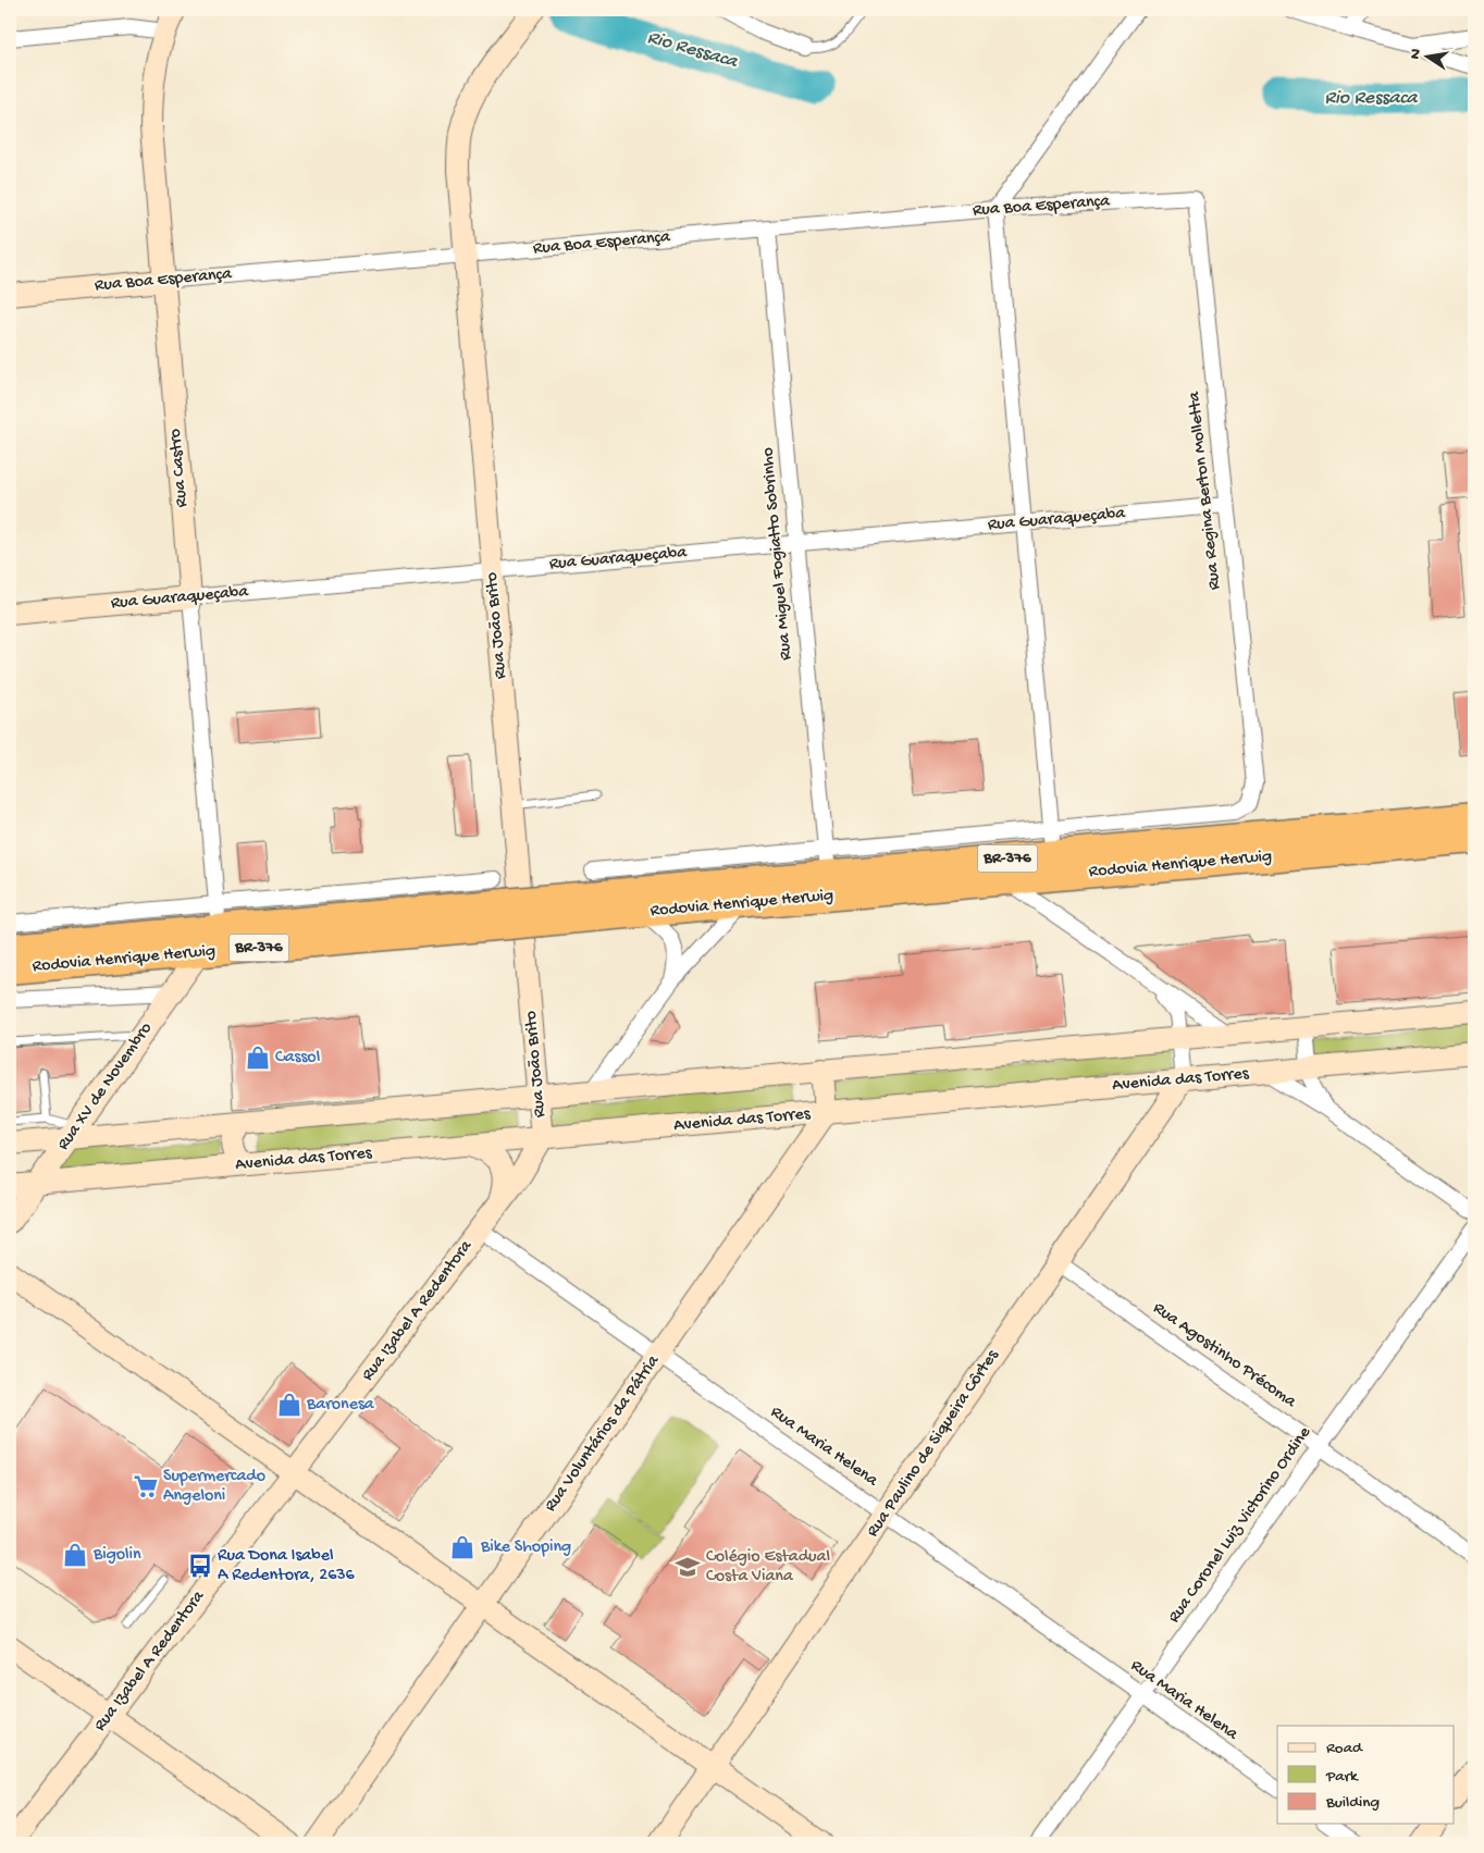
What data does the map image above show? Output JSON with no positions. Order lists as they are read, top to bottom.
{
  "streets": {
    "highway": ["BR-376", "Rodovia Henrique Herwig"],
    "main road": [
      "Rua Boa Esperança",
      "Rua Castro",
      "Rua Guaraqueçaba",
      "Rua João Brito",
      "Avenida das Torres",
      "Rua XV de Novembro",
      "Rua Izabel A Redentora",
      "Rua Voluntários da Pátria",
      "Rua Paulino de Siqueira Côrtes"
    ],
    "street": [
      "Rua Regina Berton Molletta",
      "Rua Miguel Fogiatto Sobrinho",
      "Rua Agostinho Précoma",
      "Rua Maria Helena",
      "Rua Coronel Luiz Victorino Ordine"
    ]
  },
  "crossings": [
    ["Rua Boa Esperança", "Rua Castro"],
    ["Rua Boa Esperança", "Rua Regina Berton Molletta"],
    ["Rua Boa Esperança", "Rua Miguel Fogiatto Sobrinho"],
    ["Rua Boa Esperança", "Rua João Brito"],
    ["Rua Castro", "Rua Guaraqueçaba"],
    ["Rua Castro", "Rodovia Henrique Herwig"],
    ["Rua Regina Berton Molletta", "Rua Guaraqueçaba"],
    ["Rua Regina Berton Molletta", "Rodovia Henrique Herwig"],
    ["Rua Guaraqueçaba", "Rua Miguel Fogiatto Sobrinho"],
    ["Rua Guaraqueçaba", "Rua João Brito"],
    ["Rua Miguel Fogiatto Sobrinho", "Rodovia Henrique Herwig"],
    ["Rua João Brito", "Avenida das Torres"],
    ["Rua João Brito", "Rua Izabel A Redentora"],
    ["Rodovia Henrique Herwig", "Rua XV de Novembro"],
    ["Avenida das Torres", "Rua XV de Novembro"],
    ["Avenida das Torres", "Rua Izabel A Redentora"],
    ["Avenida das Torres", "Rua Voluntários da Pátria"],
    ["Avenida das Torres", "Rua Paulino de Siqueira Côrtes"],
    ["Rua Izabel A Redentora", "Rua Maria Helena"],
    ["Rua Agostinho Précoma", "Rua Paulino de Siqueira Côrtes"],
    ["Rua Agostinho Précoma", "Rua Coronel Luiz Victorino Ordine"],
    ["Rua Voluntários da Pátria", "Rua Maria Helena"],
    ["Rua Paulino de Siqueira Côrtes", "Rua Maria Helena"],
    ["Rua Maria Helena", "Rua Coronel Luiz Victorino Ordine"]
  ],
  "water": ["Rio Ressaca"],
  "places": {
    "shop": [
      "Cassol",
      "Baronesa",
      "Bike Shoping",
      "Bigolin"
    ],
    "supermarket": ["Supermercado Angeloni"],
    "bus stop": ["Rua Dona Isabel A Redentora, 2636"],
    "school or university": ["Colégio Estadual Costa Viana"]
  },
  "legend": ["Road", "Park", "Building"],
  "north": "left"
}
